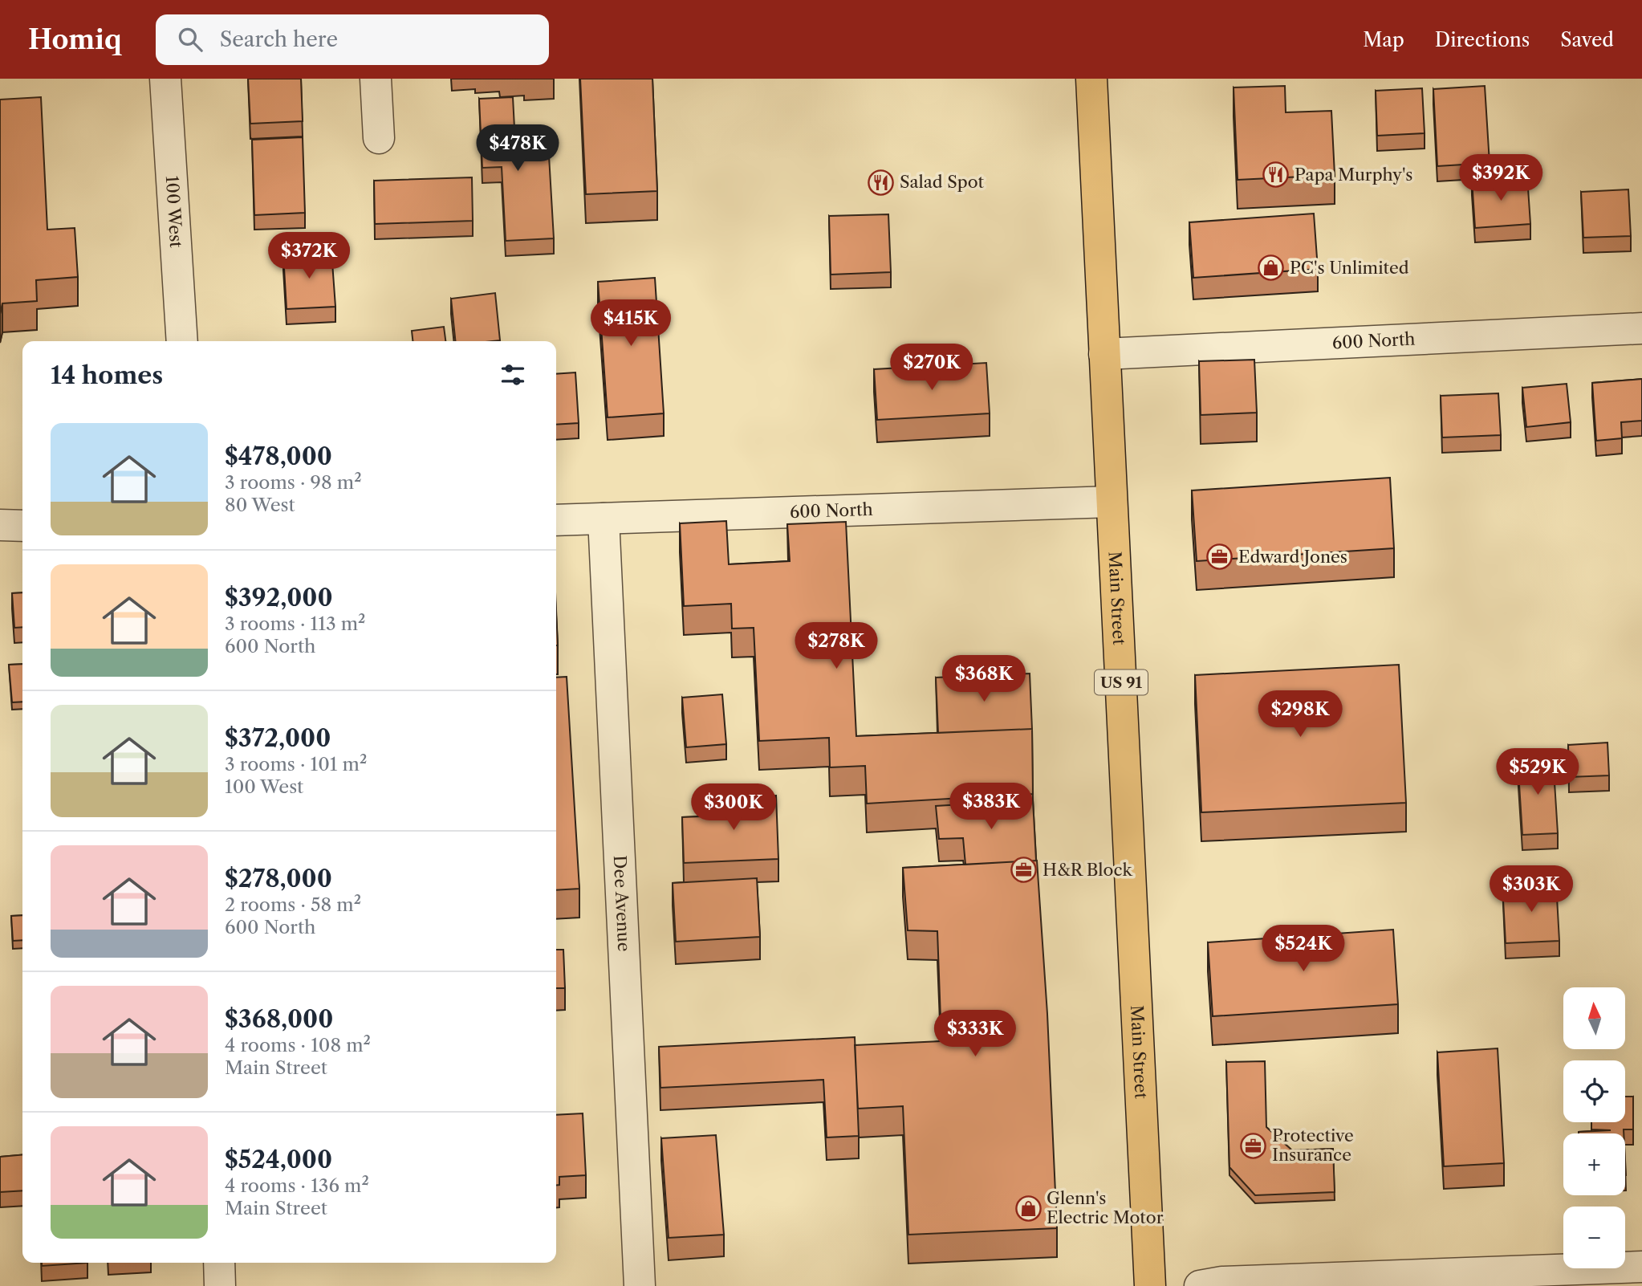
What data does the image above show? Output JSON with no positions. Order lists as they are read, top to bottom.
{
  "streets": {
    "main road": ["Main Street", "US 91"],
    "street": ["100 West", "600 North", "Dee Avenue"]
  },
  "crossings": [
    ["600 North", "Main Street"],
    ["600 North", "Dee Avenue"]
  ],
  "places": {
    "restaurant": ["Papa Murphy's", "Salad Spot"],
    "shop": ["PC's Unlimited", "Glenn's Electric Motor"],
    "office": ["Edward Jones", "H&R Block", "Protective Insurance"]
  },
  "north": "top",
  "page": {
    "header": "Homiq",
    "search": "Search here",
    "nav": ["Map", "Directions", "Saved"],
    "price": [
      "$478K",
      "$392K",
      "$372K",
      "$415K",
      "$270K",
      "$278K",
      "$368K",
      "$298K",
      "$529K",
      "$383K",
      "$300K",
      "$303K",
      "$524K",
      "$333K"
    ],
    "heading": "14 homes",
    "list": [
      {
        "name": "$478,000",
        "note": "3 rooms · 98 m² · 80 West"
      },
      {
        "name": "$392,000",
        "note": "3 rooms · 113 m² · 600 North"
      },
      {
        "name": "$372,000",
        "note": "3 rooms · 101 m² · 100 West"
      },
      {
        "name": "$278,000",
        "note": "2 rooms · 58 m² · 600 North"
      },
      {
        "name": "$368,000",
        "note": "4 rooms · 108 m² · Main Street"
      },
      {
        "name": "$524,000",
        "note": "4 rooms · 136 m² · Main Street"
      }
    ],
    "map_buttons": ["+", "−"]
  }
}
